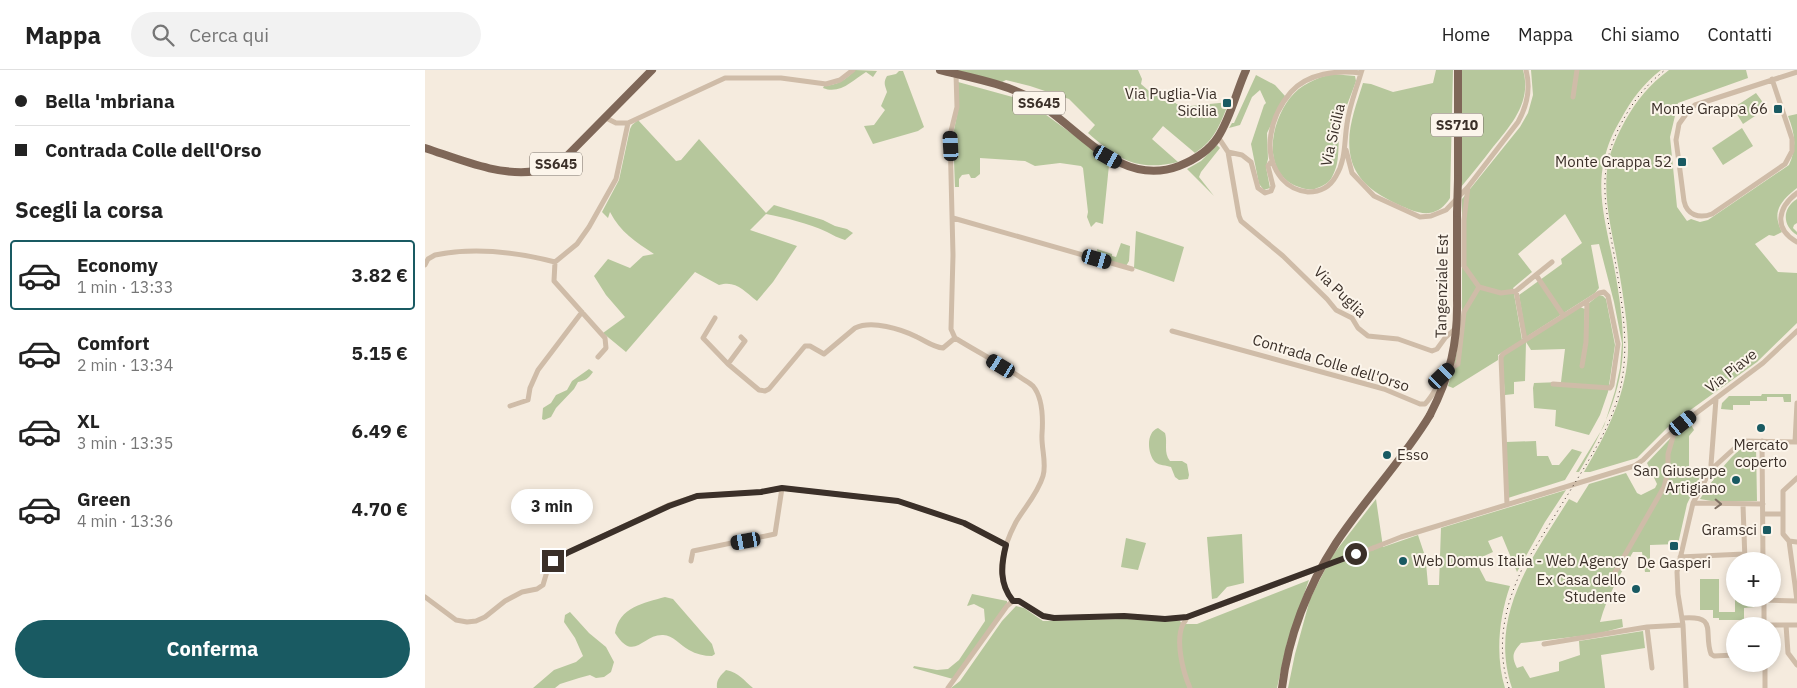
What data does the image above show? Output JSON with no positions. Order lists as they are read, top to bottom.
{
  "streets": {
    "main road": ["SS645", "SS710", "Tangenziale Est"],
    "street": [
      "Via Sicilia",
      "Via Puglia",
      "Contrada Colle dell'Orso",
      "Via Piave"
    ]
  },
  "crossings": [
    ["SS645", "Via Puglia"],
    ["Via Puglia", "Contrada Colle dell'Orso"]
  ],
  "places": {
    "transit": [
      "Via Puglia-Via Sicilia",
      "Monte Grappa 66",
      "Monte Grappa 52",
      "Gramsci",
      "De Gasperi"
    ],
    "other": [
      "Mercato coperto",
      "Esso",
      "San Giuseppe Artigiano",
      "Web Domus Italia - Web Agency",
      "Ex Casa dello Studente"
    ]
  },
  "page": {
    "header": "Mappa",
    "search": "Cerca qui",
    "nav": [
      "Home",
      "Mappa",
      "Chi siamo",
      "Contatti"
    ],
    "banner": ["Bella 'mbriana", "Contrada Colle dell'Orso"],
    "heading": "Scegli la corsa",
    "list": [
      {
        "name": "Economy",
        "note": "1 min · 13:33",
        "value": "3.82 €"
      },
      {
        "name": "Comfort",
        "note": "2 min · 13:34",
        "value": "5.15 €"
      },
      {
        "name": "XL",
        "note": "3 min · 13:35",
        "value": "6.49 €"
      },
      {
        "name": "Green",
        "note": "4 min · 13:36",
        "value": "4.70 €"
      }
    ],
    "bubble": "3 min",
    "map_buttons": ["+", "−"],
    "buttons": "Conferma"
  }
}
